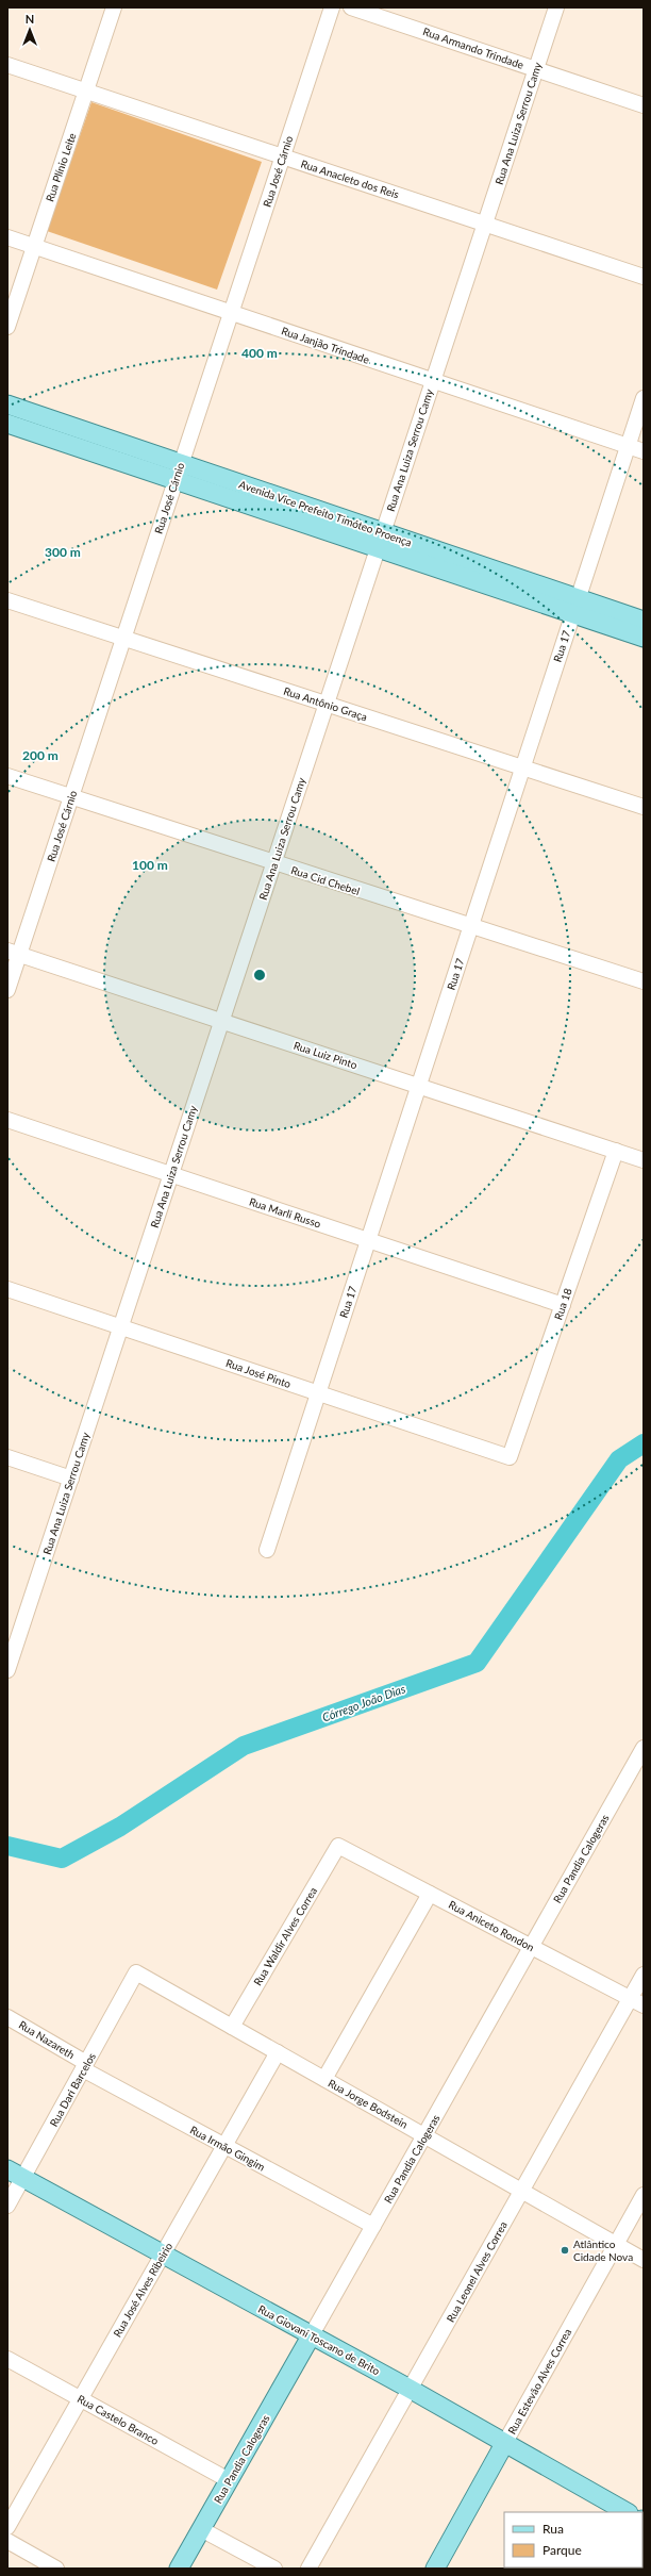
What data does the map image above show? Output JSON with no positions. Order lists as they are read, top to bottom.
{
  "streets": {
    "main road": [
      "Avenida Vice Prefeito Timóteo Proença",
      "Rua Pandia Calogeras",
      "Rua Giovani Toscano de Brito",
      "Rua Estevão Alves Correa"
    ],
    "street": [
      "Rua Armando Trindade",
      "Rua Ana Luiza Serrou Camy",
      "Rua Plínio Leite",
      "Rua José Cárnio",
      "Rua Anacleto dos Reis",
      "Rua Janjão Trindade",
      "Rua 17",
      "Rua Antônio Graça",
      "Rua Cid Chebel",
      "Rua Luiz Pinto",
      "Rua Marli Russo",
      "Rua 18",
      "Rua José Pinto",
      "Rua Aniceto Rondon",
      "Rua Waldir Alves Correa",
      "Rua Nazareth",
      "Rua Dari Barcelos",
      "Rua Jorge Bodstein",
      "Rua Irmão Gingim",
      "Rua Leonel Alves Correa",
      "Rua José Alves Ribeirio",
      "Rua Castelo Branco"
    ]
  },
  "crossings": [
    ["Rua Armando Trindade", "Rua Ana Luiza Serrou Camy"],
    ["Rua Ana Luiza Serrou Camy", "Rua Anacleto dos Reis"],
    ["Rua Ana Luiza Serrou Camy", "Rua Janjão Trindade"],
    ["Rua Ana Luiza Serrou Camy", "Avenida Vice Prefeito Timóteo Proença"],
    ["Rua Ana Luiza Serrou Camy", "Rua Antônio Graça"],
    ["Rua Ana Luiza Serrou Camy", "Rua Cid Chebel"],
    ["Rua Ana Luiza Serrou Camy", "Rua Luiz Pinto"],
    ["Rua Ana Luiza Serrou Camy", "Rua Marli Russo"],
    ["Rua Ana Luiza Serrou Camy", "Rua José Pinto"],
    ["Rua Plínio Leite", "Rua Anacleto dos Reis"],
    ["Rua Plínio Leite", "Rua Janjão Trindade"],
    ["Rua José Cárnio", "Rua Anacleto dos Reis"],
    ["Rua José Cárnio", "Rua Janjão Trindade"],
    ["Rua José Cárnio", "Avenida Vice Prefeito Timóteo Proença"],
    ["Rua José Cárnio", "Rua Antônio Graça"],
    ["Rua José Cárnio", "Rua Cid Chebel"],
    ["Rua José Cárnio", "Rua Luiz Pinto"],
    ["Rua Janjão Trindade", "Rua 17"],
    ["Avenida Vice Prefeito Timóteo Proença", "Rua 17"],
    ["Rua 17", "Rua Antônio Graça"],
    ["Rua 17", "Rua Cid Chebel"],
    ["Rua 17", "Rua Luiz Pinto"],
    ["Rua 17", "Rua Marli Russo"],
    ["Rua 17", "Rua José Pinto"],
    ["Rua Luiz Pinto", "Rua 18"],
    ["Rua Marli Russo", "Rua 18"],
    ["Rua 18", "Rua José Pinto"],
    ["Rua Pandia Calogeras", "Rua Aniceto Rondon"],
    ["Rua Pandia Calogeras", "Rua Jorge Bodstein"],
    ["Rua Pandia Calogeras", "Rua Irmão Gingim"],
    ["Rua Pandia Calogeras", "Rua Giovani Toscano de Brito"],
    ["Rua Pandia Calogeras", "Rua Castelo Branco"],
    ["Rua Aniceto Rondon", "Rua Waldir Alves Correa"],
    ["Rua Aniceto Rondon", "Rua Leonel Alves Correa"],
    ["Rua Waldir Alves Correa", "Rua Jorge Bodstein"],
    ["Rua Nazareth", "Rua Dari Barcelos"],
    ["Rua Nazareth", "Rua Irmão Gingim"],
    ["Rua Dari Barcelos", "Rua Jorge Bodstein"],
    ["Rua Dari Barcelos", "Rua Irmão Gingim"],
    ["Rua Dari Barcelos", "Rua Giovani Toscano de Brito"],
    ["Rua Jorge Bodstein", "Rua Leonel Alves Correa"],
    ["Rua Jorge Bodstein", "Rua José Alves Ribeirio"],
    ["Rua Jorge Bodstein", "Rua Estevão Alves Correa"],
    ["Rua Irmão Gingim", "Rua José Alves Ribeirio"],
    ["Rua Leonel Alves Correa", "Rua Giovani Toscano de Brito"],
    ["Rua José Alves Ribeirio", "Rua Giovani Toscano de Brito"],
    ["Rua José Alves Ribeirio", "Rua Castelo Branco"],
    ["Rua Giovani Toscano de Brito", "Rua Estevão Alves Correa"]
  ],
  "water": ["Córrego João Dias"],
  "places": ["Atlântico Cidade Nova"],
  "legend": ["Rua", "Parque"],
  "north": "top",
  "rings": [
    "400 m",
    "300 m",
    "200 m",
    "100 m"
  ]
}
